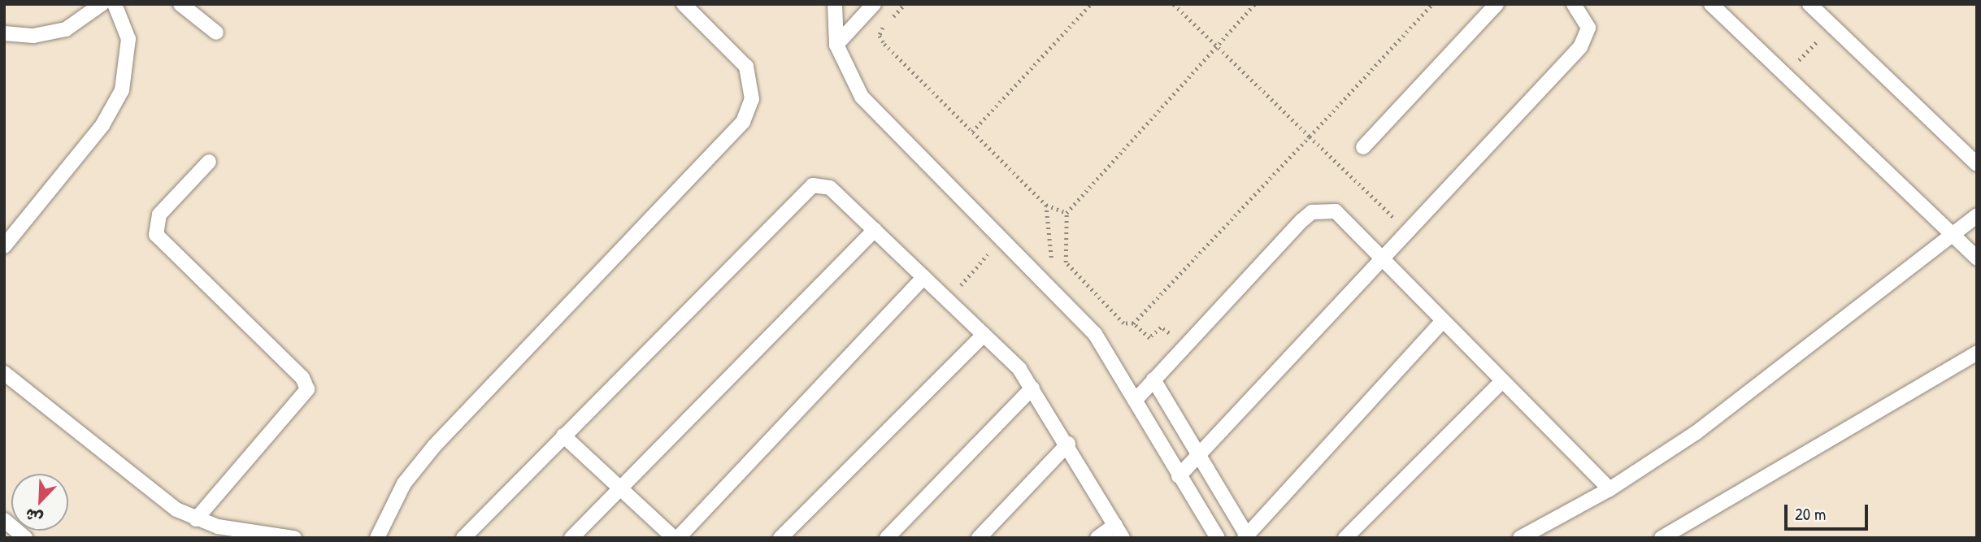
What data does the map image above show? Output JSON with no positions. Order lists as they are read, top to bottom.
{
  "scale_bar": "20 m",
  "north": "bottom left"
}
